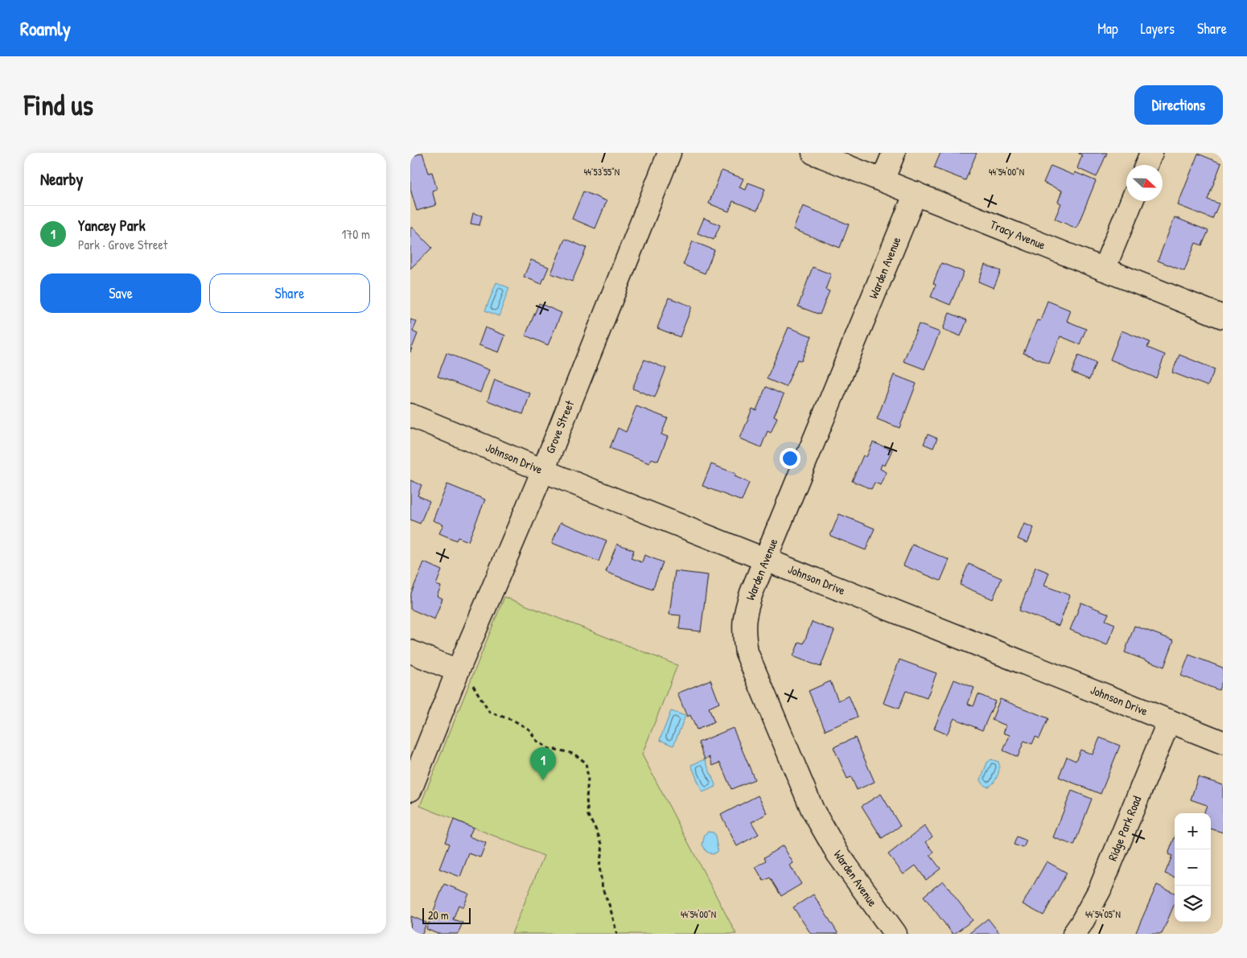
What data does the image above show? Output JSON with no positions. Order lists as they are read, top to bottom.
{
  "streets": {
    "street": [
      "Tracy Avenue",
      "Warden Avenue",
      "Grove Street",
      "Johnson Drive",
      "Ridge Park Road"
    ]
  },
  "crossings": [
    ["Tracy Avenue", "Warden Avenue"],
    ["Warden Avenue", "Johnson Drive"],
    ["Grove Street", "Johnson Drive"],
    ["Johnson Drive", "Ridge Park Road"]
  ],
  "scale_bar": "20 m",
  "north": "right",
  "page": {
    "header": "Roamly",
    "nav": ["Map", "Layers", "Share"],
    "buttons": [
      "Directions",
      ["Save", "Share"]
    ],
    "title": "Find us",
    "heading": "Nearby",
    "list": [
      {
        "mark": "1",
        "name": "Yancey Park",
        "note": "Park · Grove Street",
        "value": "170 m"
      }
    ],
    "pins": "1",
    "map_buttons": ["+", "−"],
    "scale": "20 m"
  },
  "coordinates": ["44°53'55\"N", "44°54'00\"N", "44°54'05\"N"]
}
